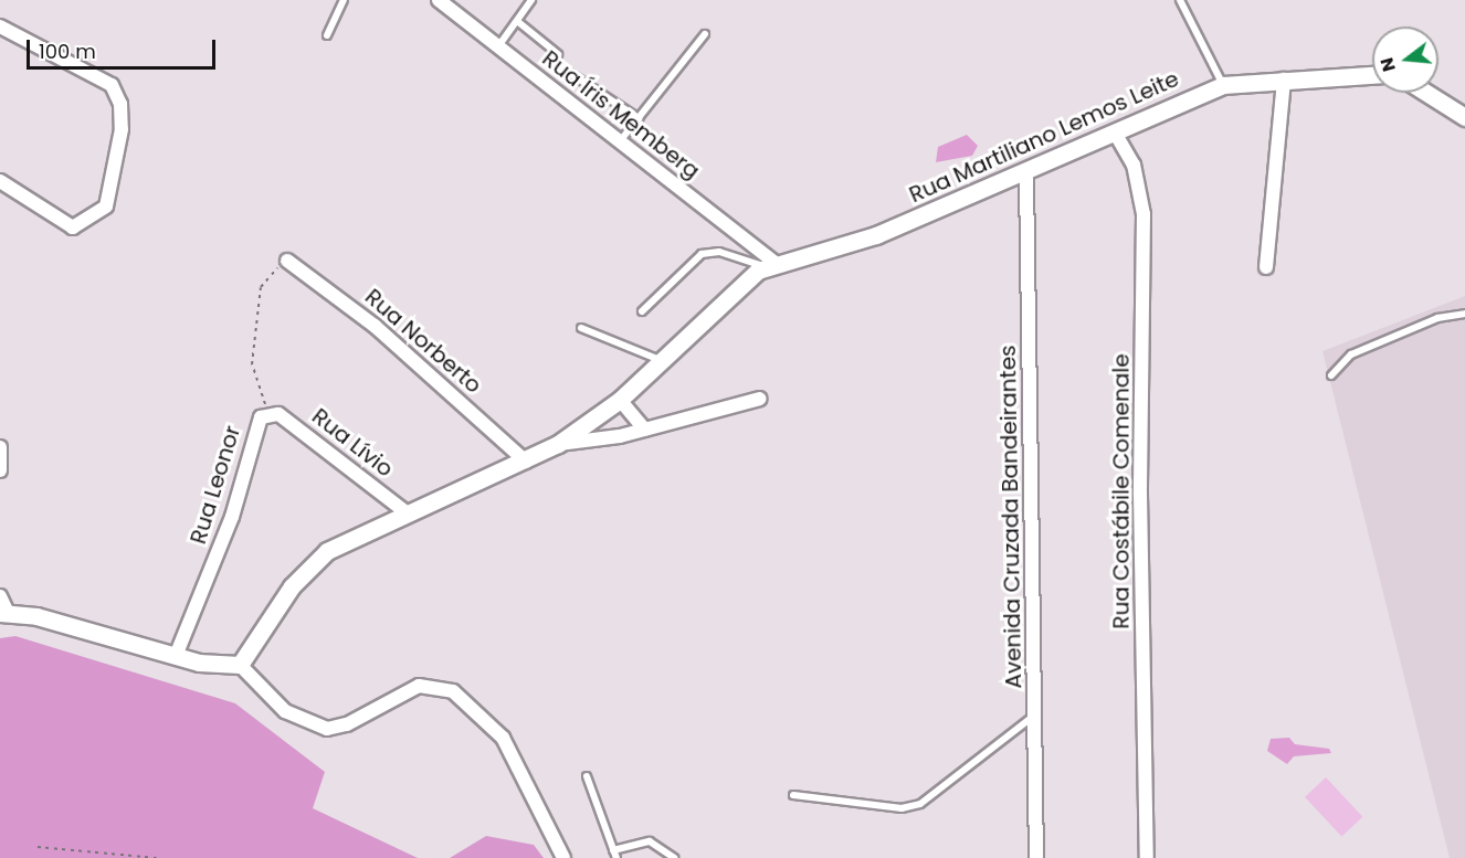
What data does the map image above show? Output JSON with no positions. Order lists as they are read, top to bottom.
{
  "streets": {
    "street": [
      "Rua Íris Memberg",
      "Rua Martiliano Lemos Leite",
      "Rua Norberto",
      "Rua Lívio",
      "Rua Leonor",
      "Rua Costábile Comenale",
      "Avenida Cruzada Bandeirantes"
    ]
  },
  "crossings": [
    ["Rua Íris Memberg", "Rua Martiliano Lemos Leite"],
    ["Rua Martiliano Lemos Leite", "Rua Norberto"],
    ["Rua Martiliano Lemos Leite", "Rua Lívio"],
    ["Rua Martiliano Lemos Leite", "Rua Costábile Comenale"],
    ["Rua Martiliano Lemos Leite", "Avenida Cruzada Bandeirantes"],
    ["Rua Norberto", "Rua Leonor"],
    ["Rua Lívio", "Rua Leonor"]
  ],
  "scale_bar": "100 m",
  "north": "left"
}
